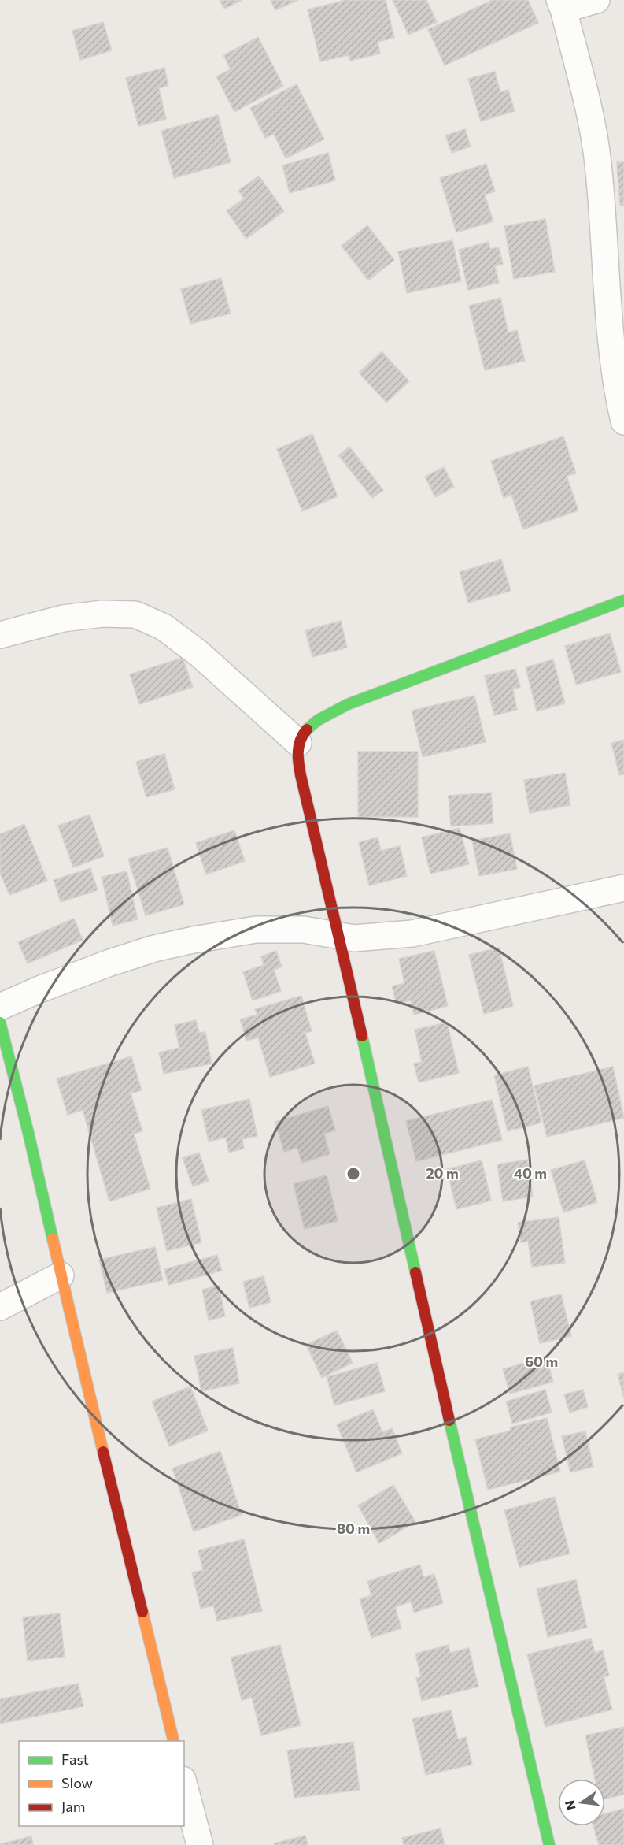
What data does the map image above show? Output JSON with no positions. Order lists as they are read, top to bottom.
{
  "legend": ["Fast", "Slow", "Jam"],
  "north": "left",
  "rings": [
    "20 m",
    "40 m",
    "60 m",
    "80 m"
  ]
}
